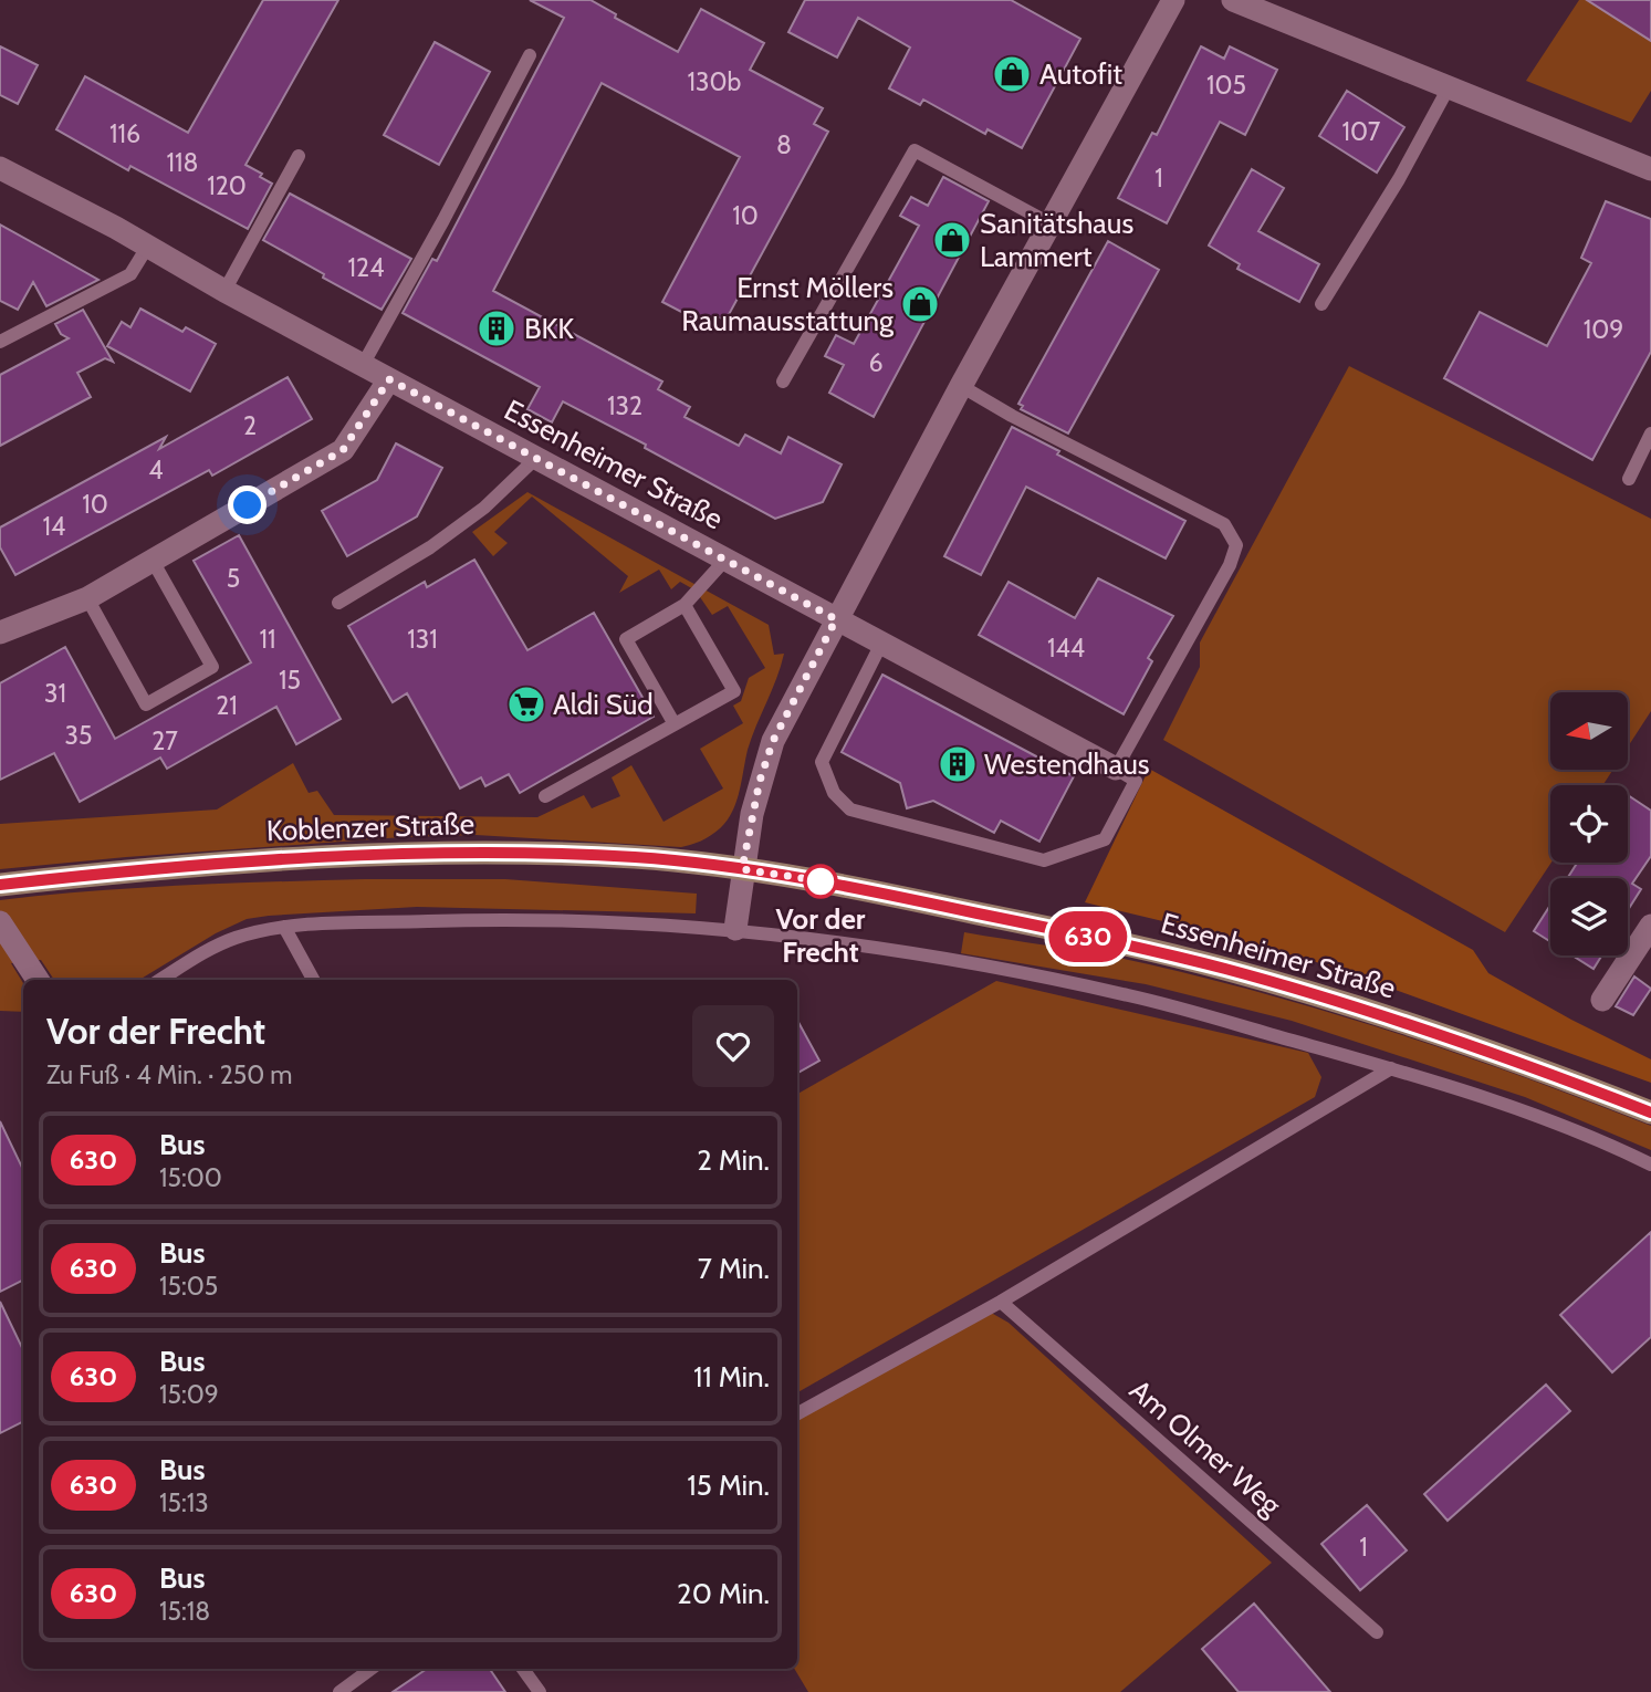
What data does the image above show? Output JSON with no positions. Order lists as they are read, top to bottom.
{
  "streets": {
    "main road": ["Essenheimer Straße", "Koblenzer Straße"],
    "lane": ["Am Olmer Weg"]
  },
  "crossings": [
    ["Essenheimer Straße", "Koblenzer Straße"]
  ],
  "places": {
    "shop": ["Autofit", "Sanitätshaus Lammert", "Ernst Möllers Raumausstattung"],
    "building": ["BKK", "Westendhaus"],
    "supermarket": ["Aldi Süd"],
    "other": ["Vor der Frecht"]
  },
  "lines": ["bus line 630"],
  "house_numbers": [
    "130b",
    "105",
    "107",
    "116",
    "8",
    "118",
    "1",
    "120",
    "10",
    "124",
    "109",
    "6",
    "132",
    "2",
    "4",
    "10",
    "14",
    "5",
    "11",
    "131",
    "144",
    "15",
    "31",
    "21",
    "35",
    "27",
    "1"
  ],
  "north": "left",
  "page": {
    "on_map": "630",
    "heading": ["Vor der Frecht", "Zu Fuß · 4 Min. · 250 m"],
    "list": [
      {
        "mark": "630",
        "name": "Bus",
        "note": "15:00",
        "value": "2 Min."
      },
      {
        "mark": "630",
        "name": "Bus",
        "note": "15:05",
        "value": "7 Min."
      },
      {
        "mark": "630",
        "name": "Bus",
        "note": "15:09",
        "value": "11 Min."
      },
      {
        "mark": "630",
        "name": "Bus",
        "note": "15:13",
        "value": "15 Min."
      },
      {
        "mark": "630",
        "name": "Bus",
        "note": "15:18",
        "value": "20 Min."
      }
    ]
  }
}
